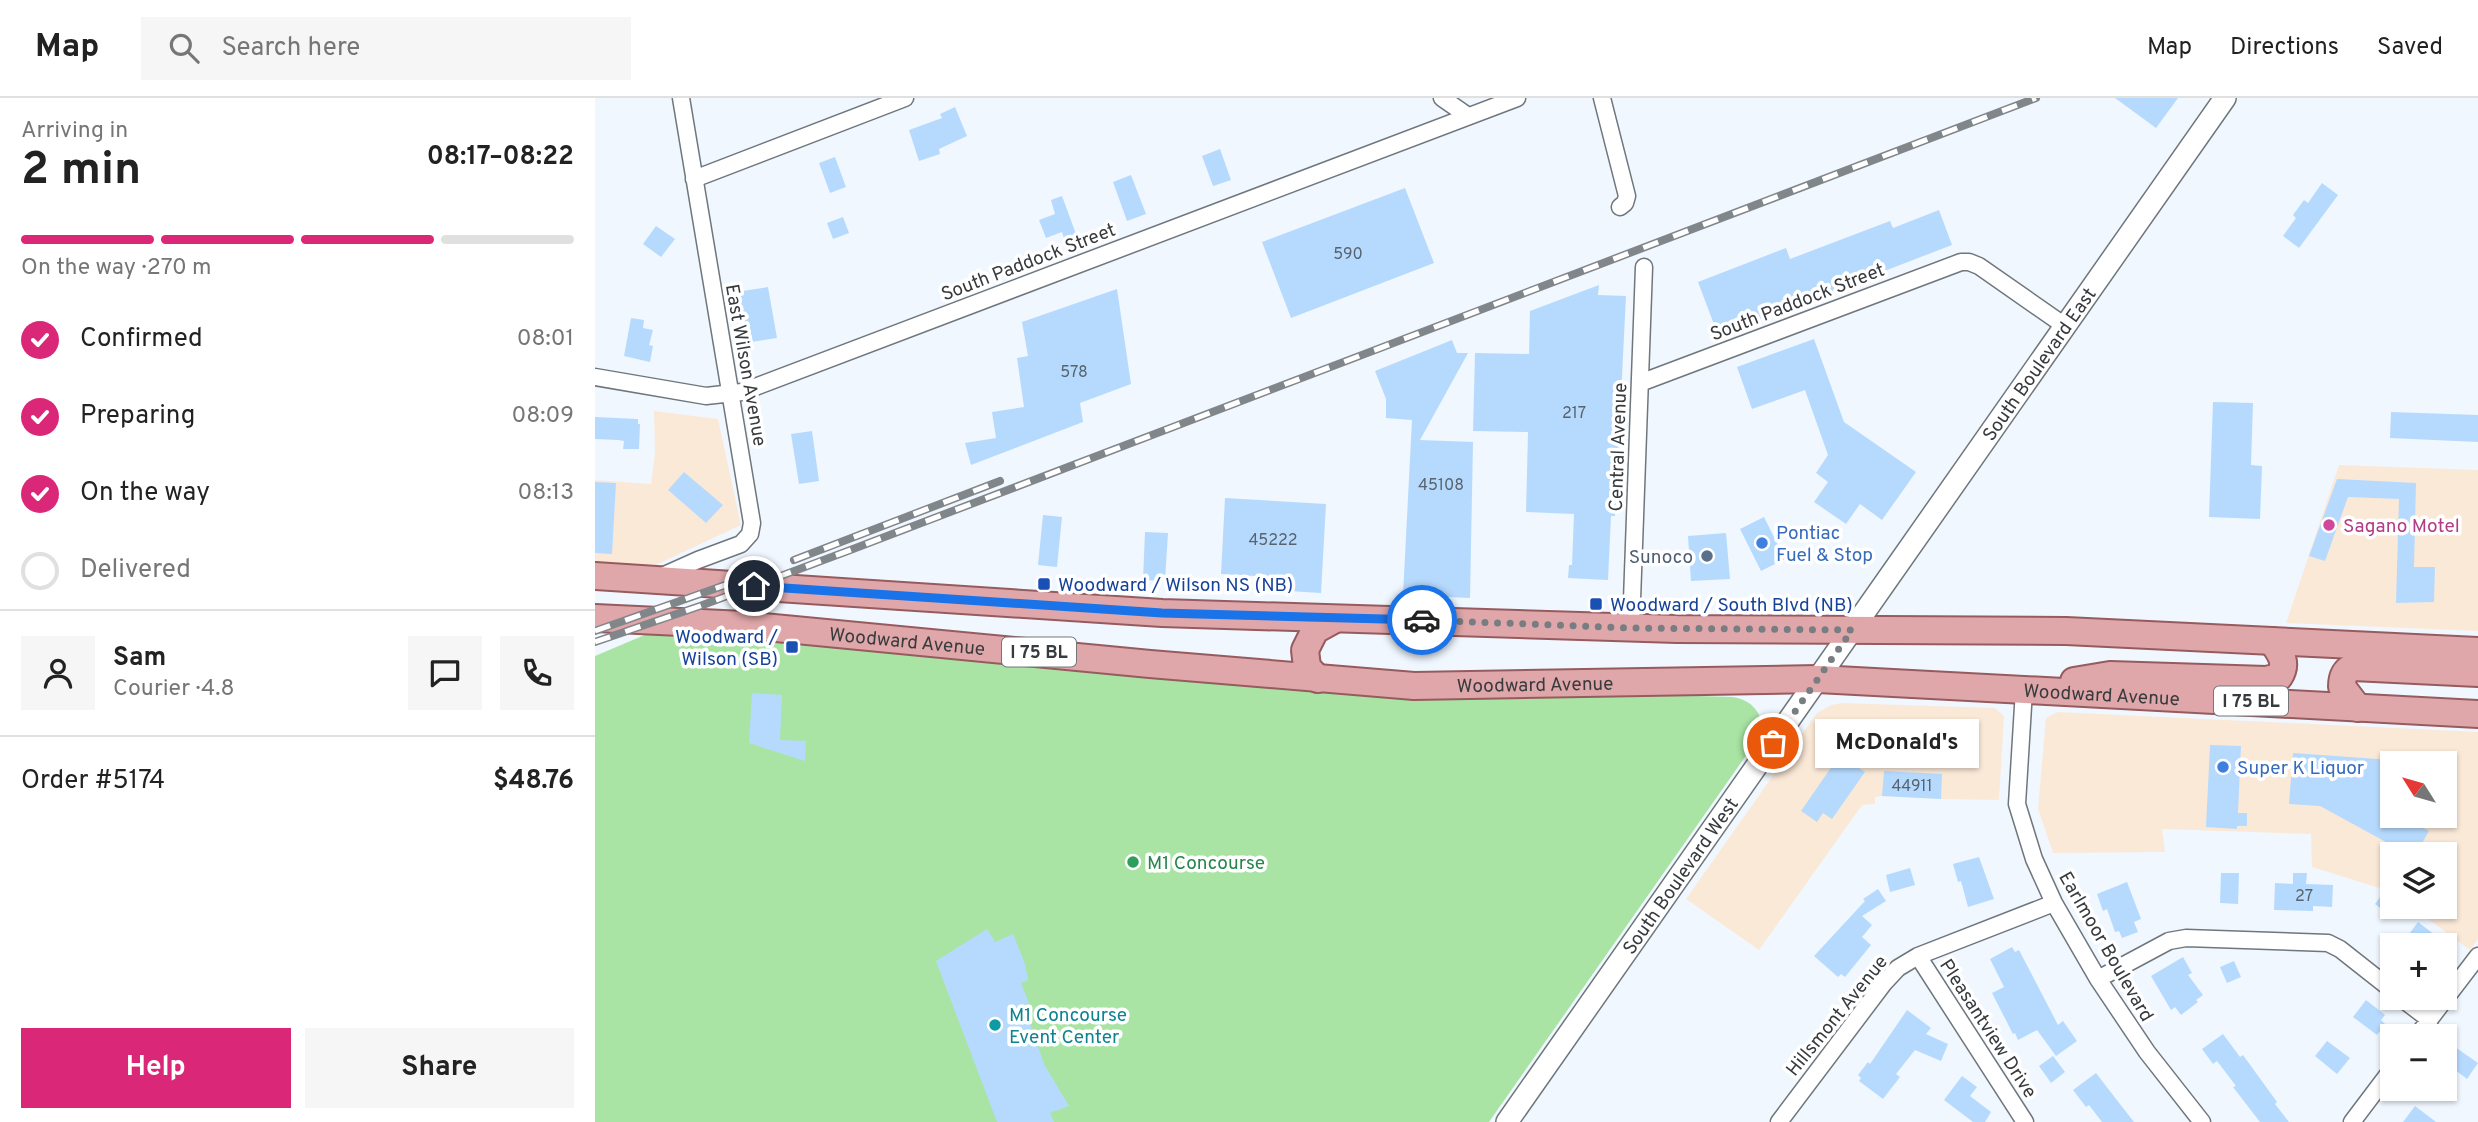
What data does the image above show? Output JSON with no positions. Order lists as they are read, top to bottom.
{
  "streets": {
    "main road": ["Woodward Avenue", "I 75 BL"],
    "street": [
      "South Paddock Street",
      "South Boulevard East",
      "East Wilson Avenue",
      "Central Avenue",
      "South Boulevard West",
      "Earlmoor Boulevard",
      "Hillsmont Avenue",
      "Pleasantview Drive"
    ]
  },
  "crossings": [
    ["South Paddock Street", "South Boulevard East"],
    ["South Paddock Street", "East Wilson Avenue"],
    ["South Paddock Street", "Central Avenue"],
    ["South Boulevard East", "South Boulevard West"],
    ["Woodward Avenue", "South Boulevard West"],
    ["Woodward Avenue", "Earlmoor Boulevard"],
    ["Earlmoor Boulevard", "Hillsmont Avenue"],
    ["Hillsmont Avenue", "Pleasantview Drive"]
  ],
  "places": {
    "other": [
      "Sagano Motel",
      "Pontiac Fuel & Stop",
      "Sunoco",
      "McDonald's",
      "Super K Liquor",
      "M1 Concourse",
      "M1 Concourse Event Center"
    ],
    "transit": ["Woodward / Wilson NS (NB)", "Woodward / South Blvd (NB)", "Woodward / Wilson (SB)"]
  },
  "house_numbers": [
    "590",
    "578",
    "217",
    "45108",
    "45222",
    "44911",
    "27"
  ],
  "north": "top left",
  "page": {
    "header": "Map",
    "search": "Search here",
    "nav": ["Map", "Directions", "Saved"],
    "heading": ["2 min", "Arriving in", "08:17–08:22"],
    "panel": [
      "Sam",
      "Courier · 4.8",
      "Order #5174",
      "$48.76"
    ],
    "bar": "On the way · 270 m",
    "list": [
      ["Confirmed", "08:01"],
      ["Preparing", "08:09"],
      ["On the way", "08:13"],
      "Delivered"
    ],
    "bubble": "McDonald's",
    "map_buttons": ["+", "−"],
    "buttons": ["Help", "Share"]
  }
}
